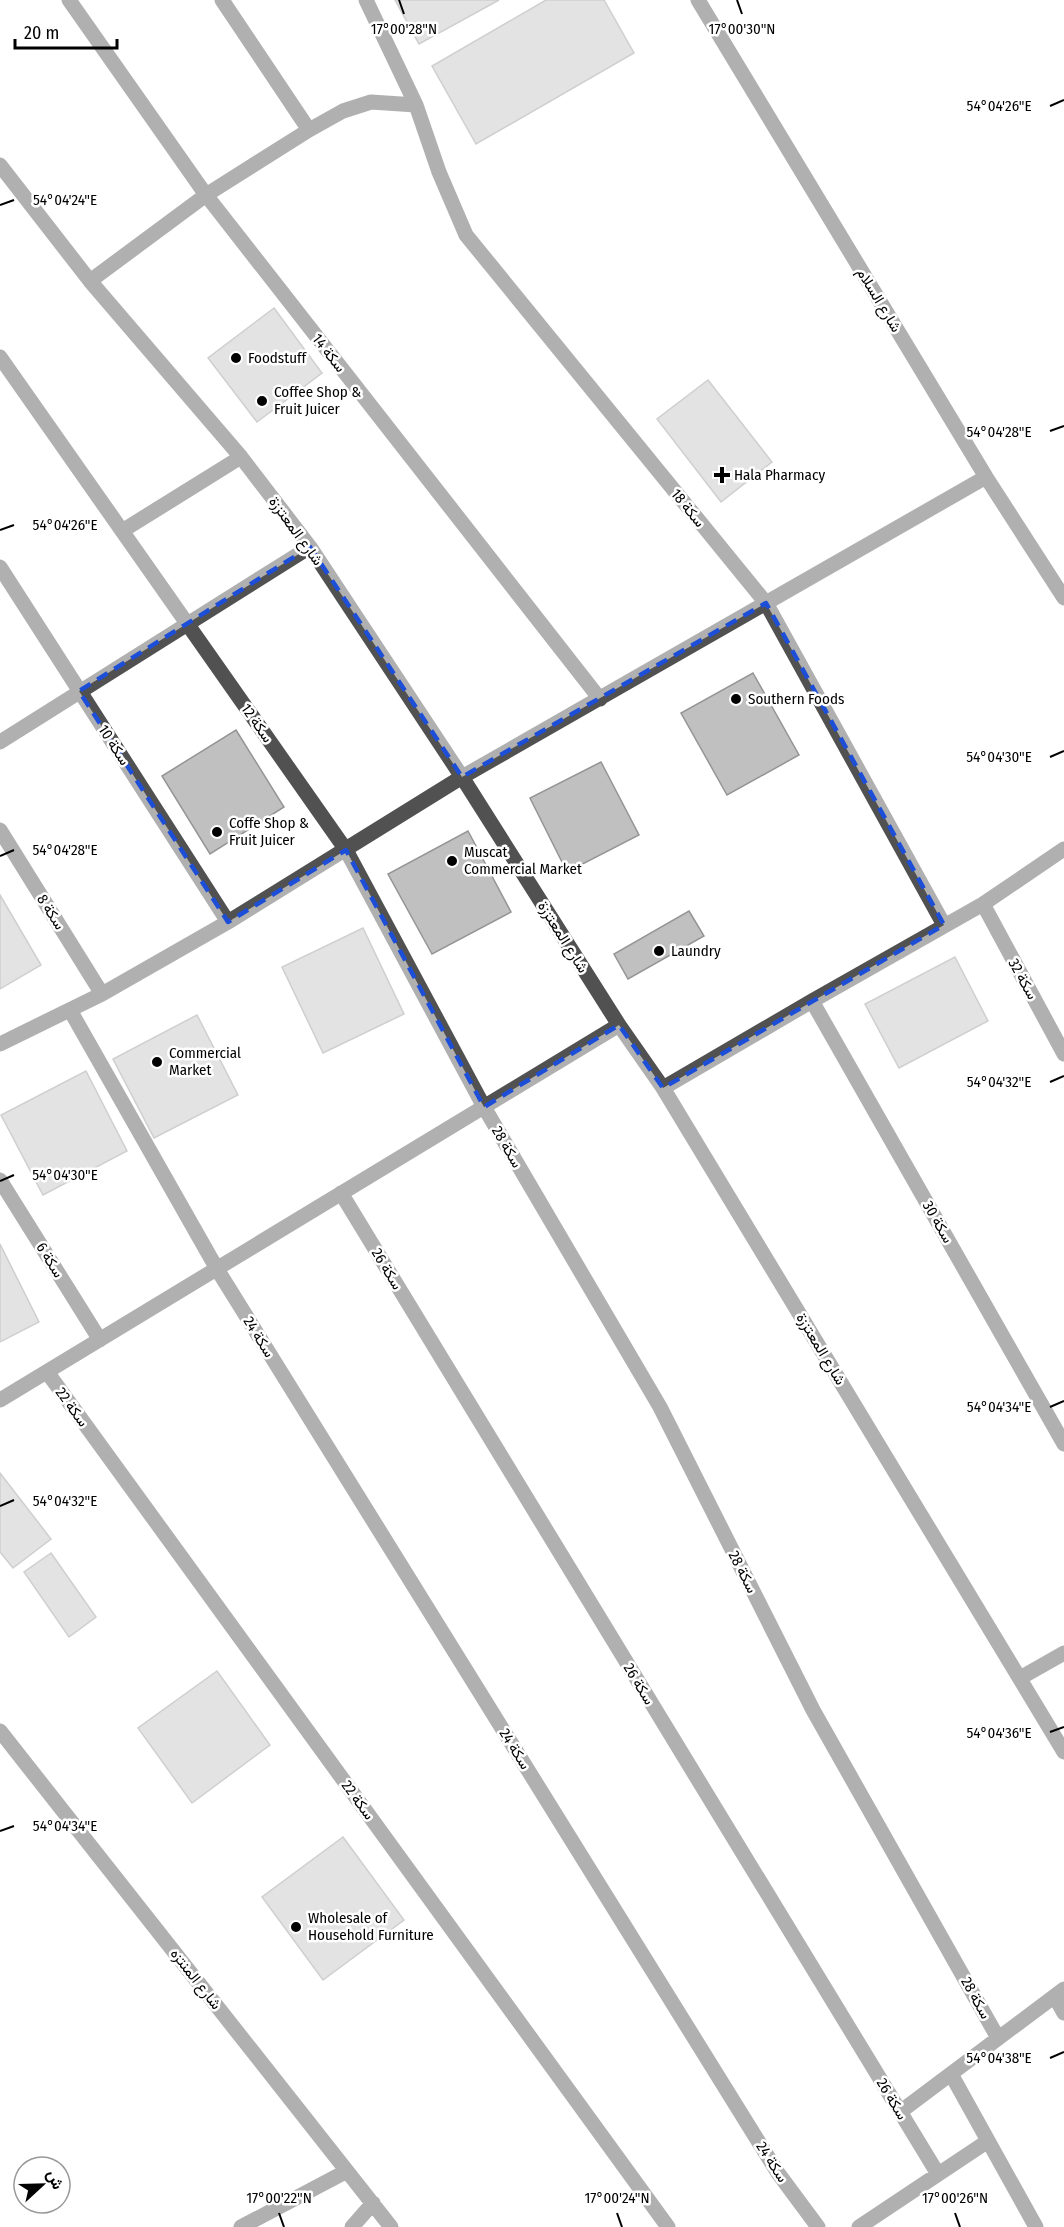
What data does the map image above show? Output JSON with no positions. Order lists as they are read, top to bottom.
{
  "streets": {
    "street": [
      "شارع السلام",
      "سكة 14",
      "سكة 18",
      "شارع المعتززة",
      "سكة 12",
      "سكة 10",
      "سكة 8",
      "سكة 32",
      "سكة 28",
      "سكة 30",
      "سكة 6",
      "سكة 26",
      "سكة 24",
      "سكة 22",
      "شارع المنتزه"
    ]
  },
  "crossings": [
    ["سكة 12", "سكة 28"]
  ],
  "places": {
    "other": [
      "Foodstuff",
      "Coffee Shop & Fruit Juicer",
      "Southern Foods",
      "Coffe Shop & Fruit Juicer",
      "Muscat Commercial Market",
      "Laundry",
      "Commercial Market",
      "Wholesale of Household Furniture"
    ],
    "health": ["Hala Pharmacy"]
  },
  "scale_bar": "20 m",
  "north": "right",
  "coordinates": [
    "17°00'28\"N",
    "17°00'30\"N",
    "54°04'26\"E",
    "54°04'24\"E",
    "54°04'28\"E",
    "54°04'30\"E",
    "54°04'32\"E",
    "54°04'34\"E",
    "54°04'36\"E",
    "54°04'38\"E",
    "17°00'22\"N",
    "17°00'24\"N",
    "17°00'26\"N"
  ]
}
